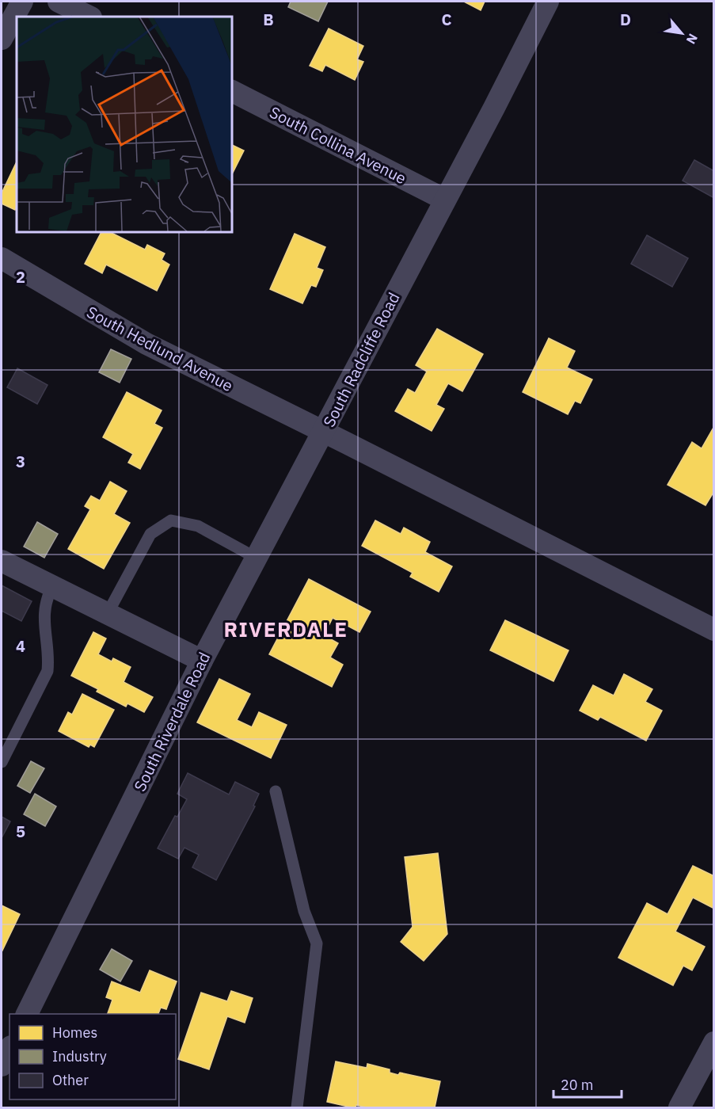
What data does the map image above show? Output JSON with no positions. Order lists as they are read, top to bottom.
{
  "streets": {
    "street": [
      "South Collina Avenue",
      "South Hedlund Avenue",
      "South Radcliffe Road",
      "South Riverdale Road"
    ]
  },
  "crossings": [
    ["South Collina Avenue", "South Radcliffe Road"],
    ["South Hedlund Avenue", "South Radcliffe Road"],
    ["South Hedlund Avenue", "South Riverdale Road"],
    ["South Radcliffe Road", "South Riverdale Road"]
  ],
  "districts": ["RIVERDALE"],
  "legend": ["Homes", "Industry", "Other"],
  "scale_bar": "20 m",
  "north": "bottom right",
  "grid": {
    "columns": ["B", "C", "D"],
    "rows": [
      "2",
      "3",
      "4",
      "5"
    ]
  }
}
